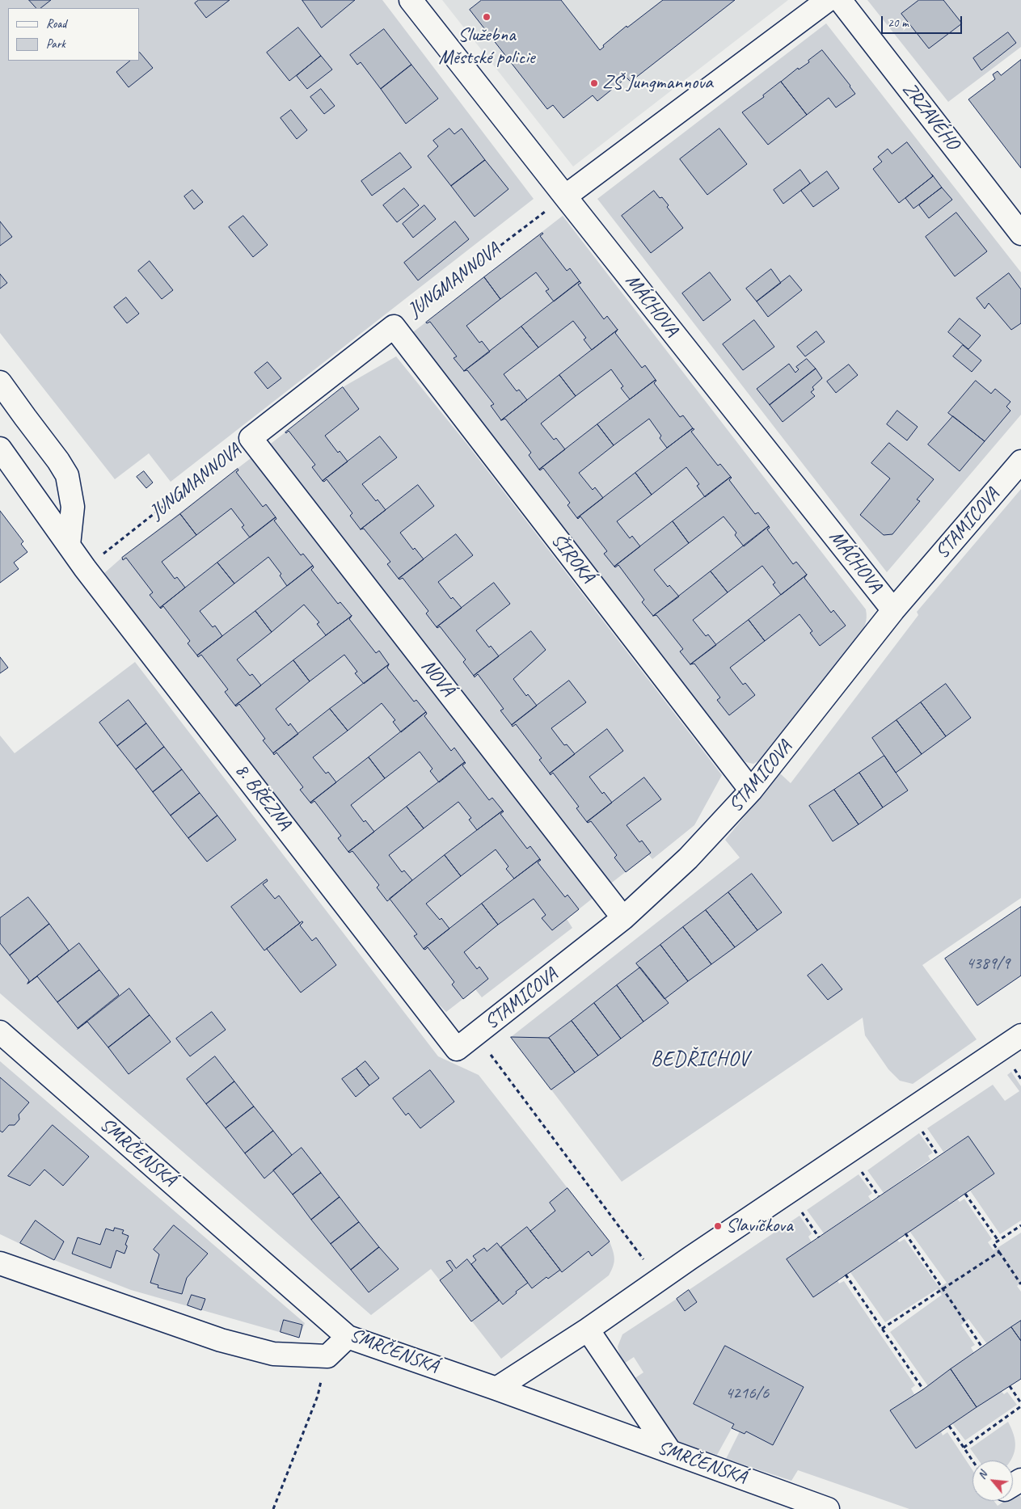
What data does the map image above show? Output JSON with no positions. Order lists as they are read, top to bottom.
{
  "streets": {
    "street": [
      "ZRZAVÉHO",
      "JUNGMANNOVA",
      "MÁCHOVA",
      "STAMICOVA",
      "ŠIROKÁ",
      "NOVÁ",
      "8. BŘEZNA",
      "SMRČENSKÁ"
    ]
  },
  "crossings": [
    ["JUNGMANNOVA", "MÁCHOVA"],
    ["JUNGMANNOVA", "ŠIROKÁ"],
    ["JUNGMANNOVA", "NOVÁ"],
    ["JUNGMANNOVA", "8. BŘEZNA"],
    ["MÁCHOVA", "STAMICOVA"],
    ["STAMICOVA", "ŠIROKÁ"],
    ["STAMICOVA", "NOVÁ"],
    ["STAMICOVA", "8. BŘEZNA"]
  ],
  "districts": ["BEDŘICHOV"],
  "places": ["Služebna Městské policie", "ZŠ Jungmannova", "Slavíčkova"],
  "house_numbers": ["4389/9", "4216/6"],
  "legend": ["Road", "Park"],
  "scale_bar": "20 m",
  "north": "top left"
}
